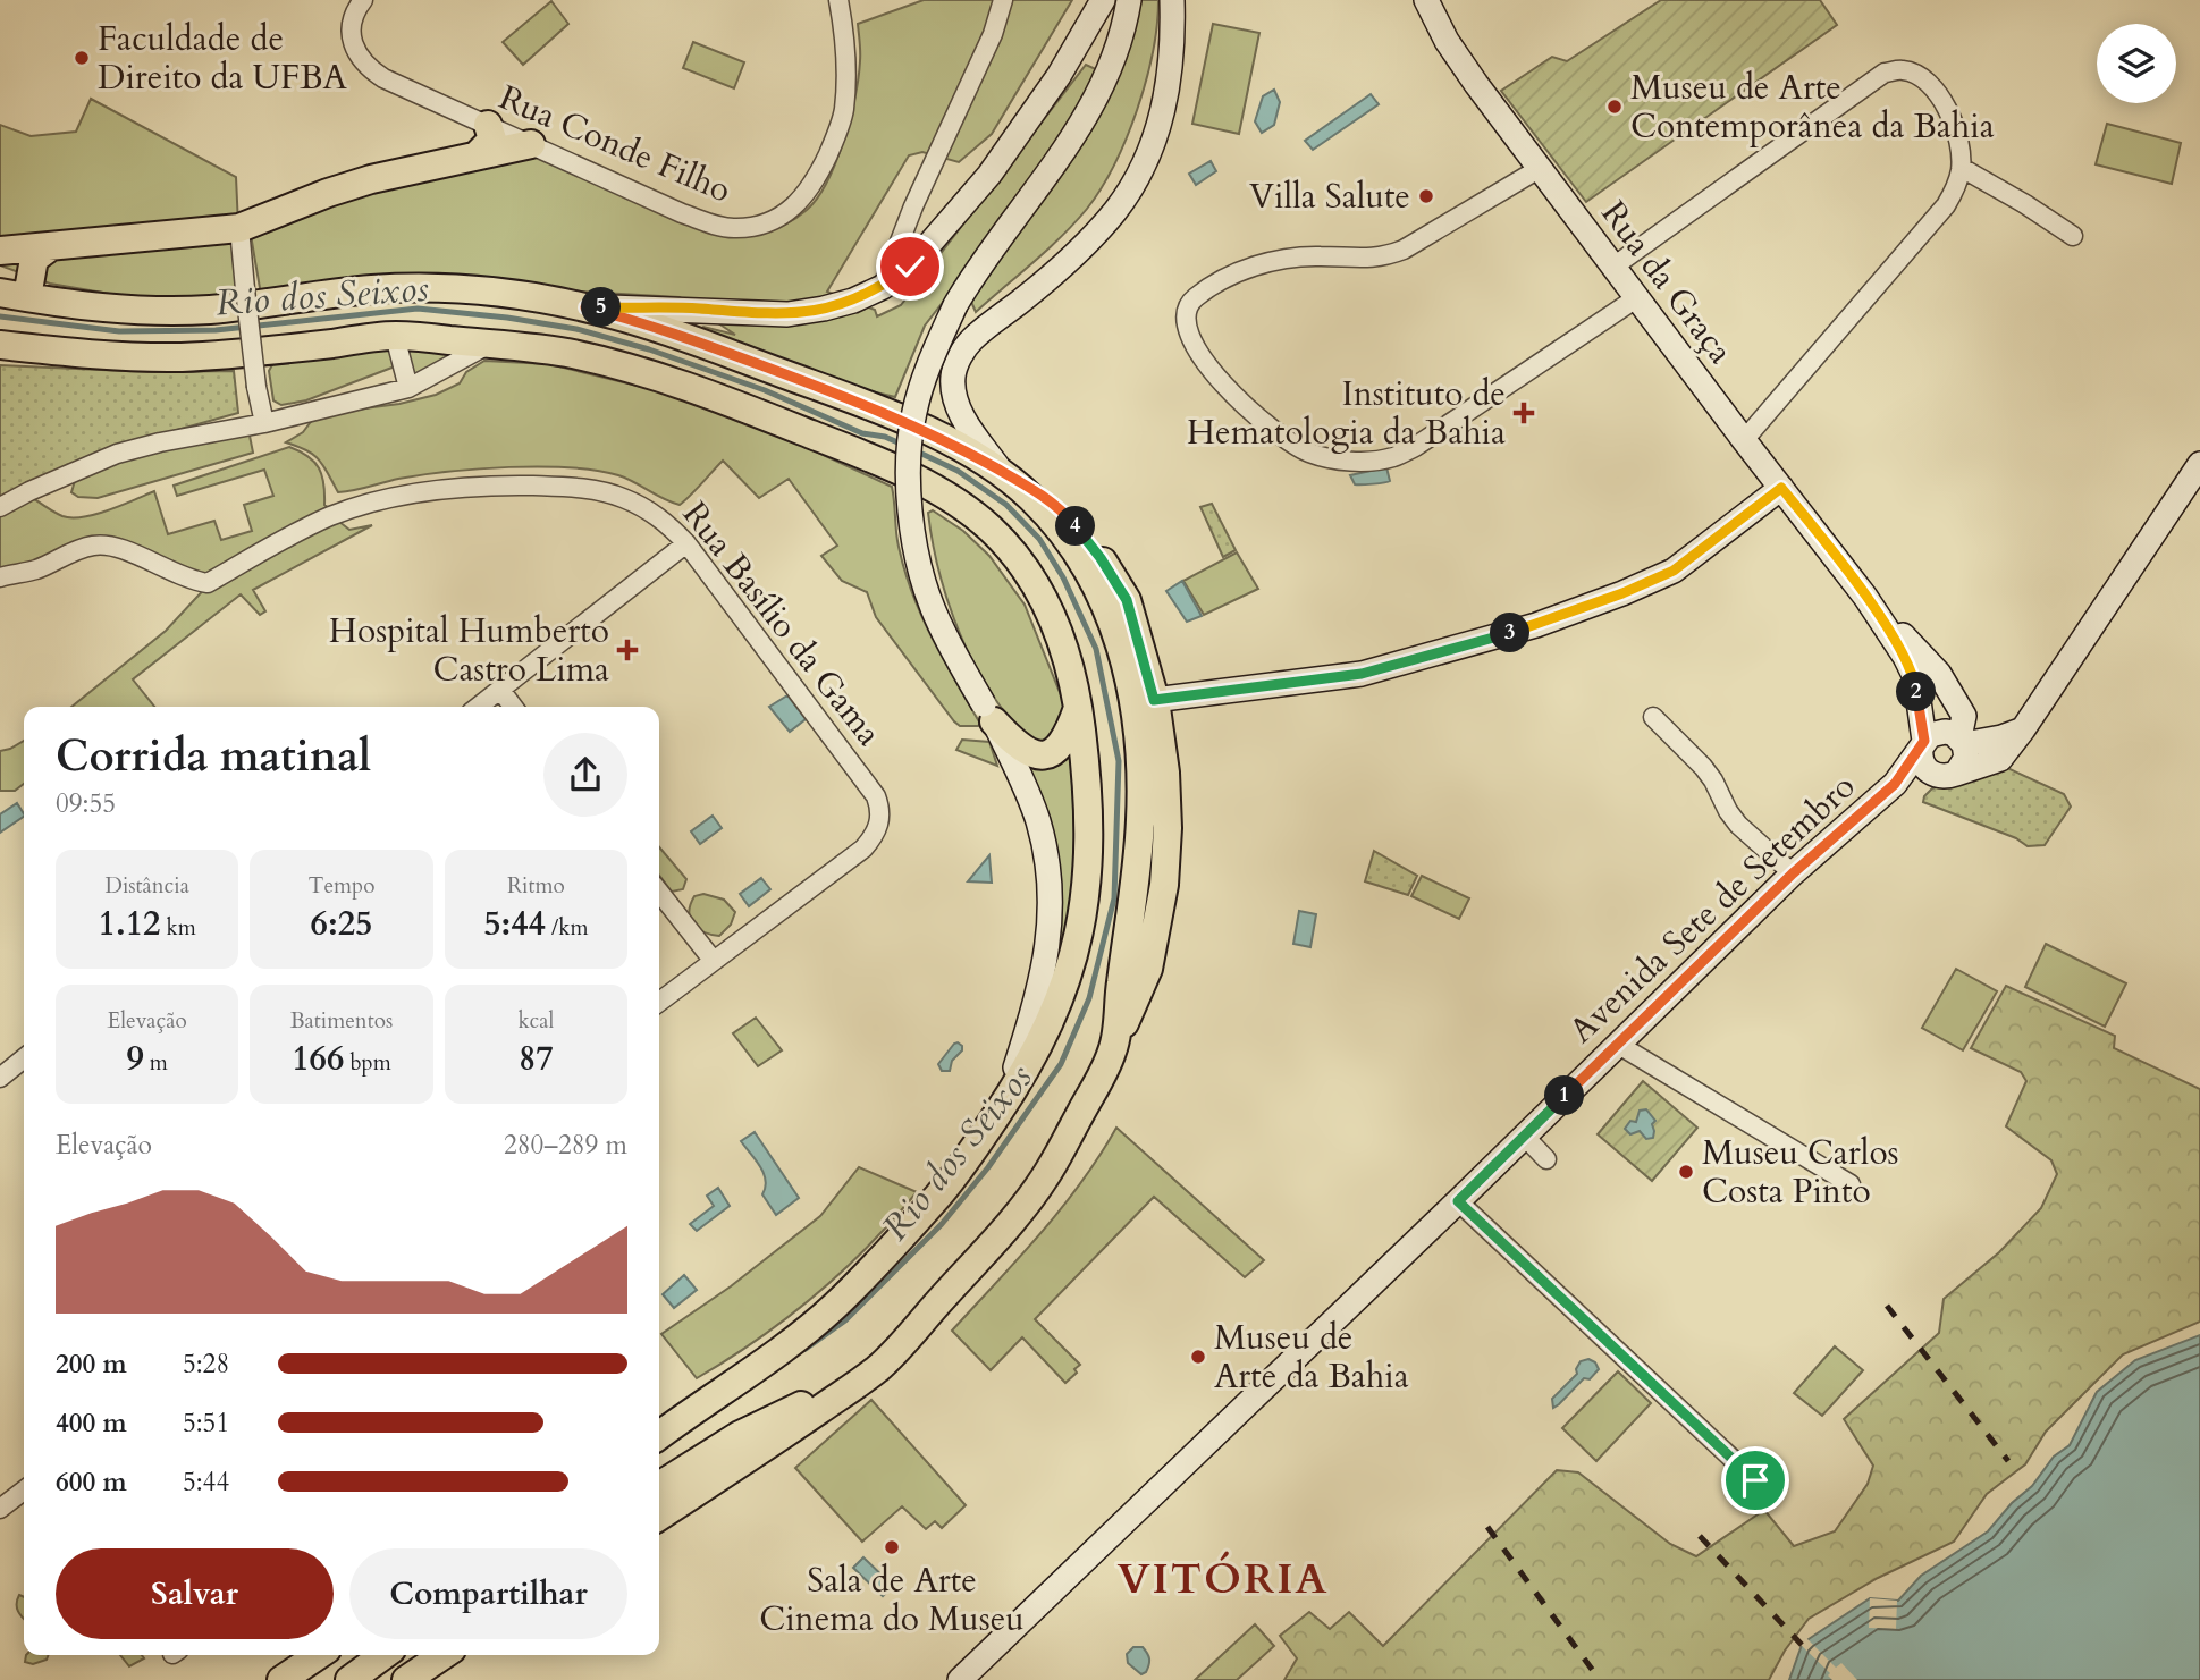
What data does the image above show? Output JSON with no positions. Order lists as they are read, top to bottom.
{
  "streets": {
    "main road": ["Rua da Graça", "Avenida Sete de Setembro"],
    "street": ["Rua Conde Filho", "Rua Basílio da Gama"]
  },
  "crossings": [
    ["Rua da Graça", "Avenida Sete de Setembro"]
  ],
  "districts": ["VITÓRIA"],
  "water": ["Rio dos Seixos"],
  "places": {
    "other": [
      "Faculdade de Direito da UFBA",
      "Museu de Arte Contemporânea da Bahia",
      "Villa Salute",
      "Museu Carlos Costa Pinto",
      "Museu de Arte da Bahia",
      "Sala de Arte Cinema do Museu"
    ],
    "health": ["Instituto de Hematologia da Bahia", "Hospital Humberto Castro Lima"]
  },
  "page": {
    "pins": [
      "5",
      "4",
      "3",
      "2",
      "1"
    ],
    "heading": ["Corrida matinal", "09:55"],
    "stats": [
      ["Distância", "1.12 km"],
      ["Tempo", "6:25"],
      ["Ritmo", "5:44 /km"],
      ["Elevação", "9 m"],
      ["Batimentos", "166 bpm"],
      ["kcal", "87"]
    ],
    "chart": ["Elevação", "280–289 m"],
    "list": [
      {
        "name": "200 m",
        "note": "5:28"
      },
      {
        "name": "400 m",
        "note": "5:51"
      },
      {
        "name": "600 m",
        "note": "5:44"
      }
    ],
    "buttons": ["Salvar", "Compartilhar"]
  }
}
